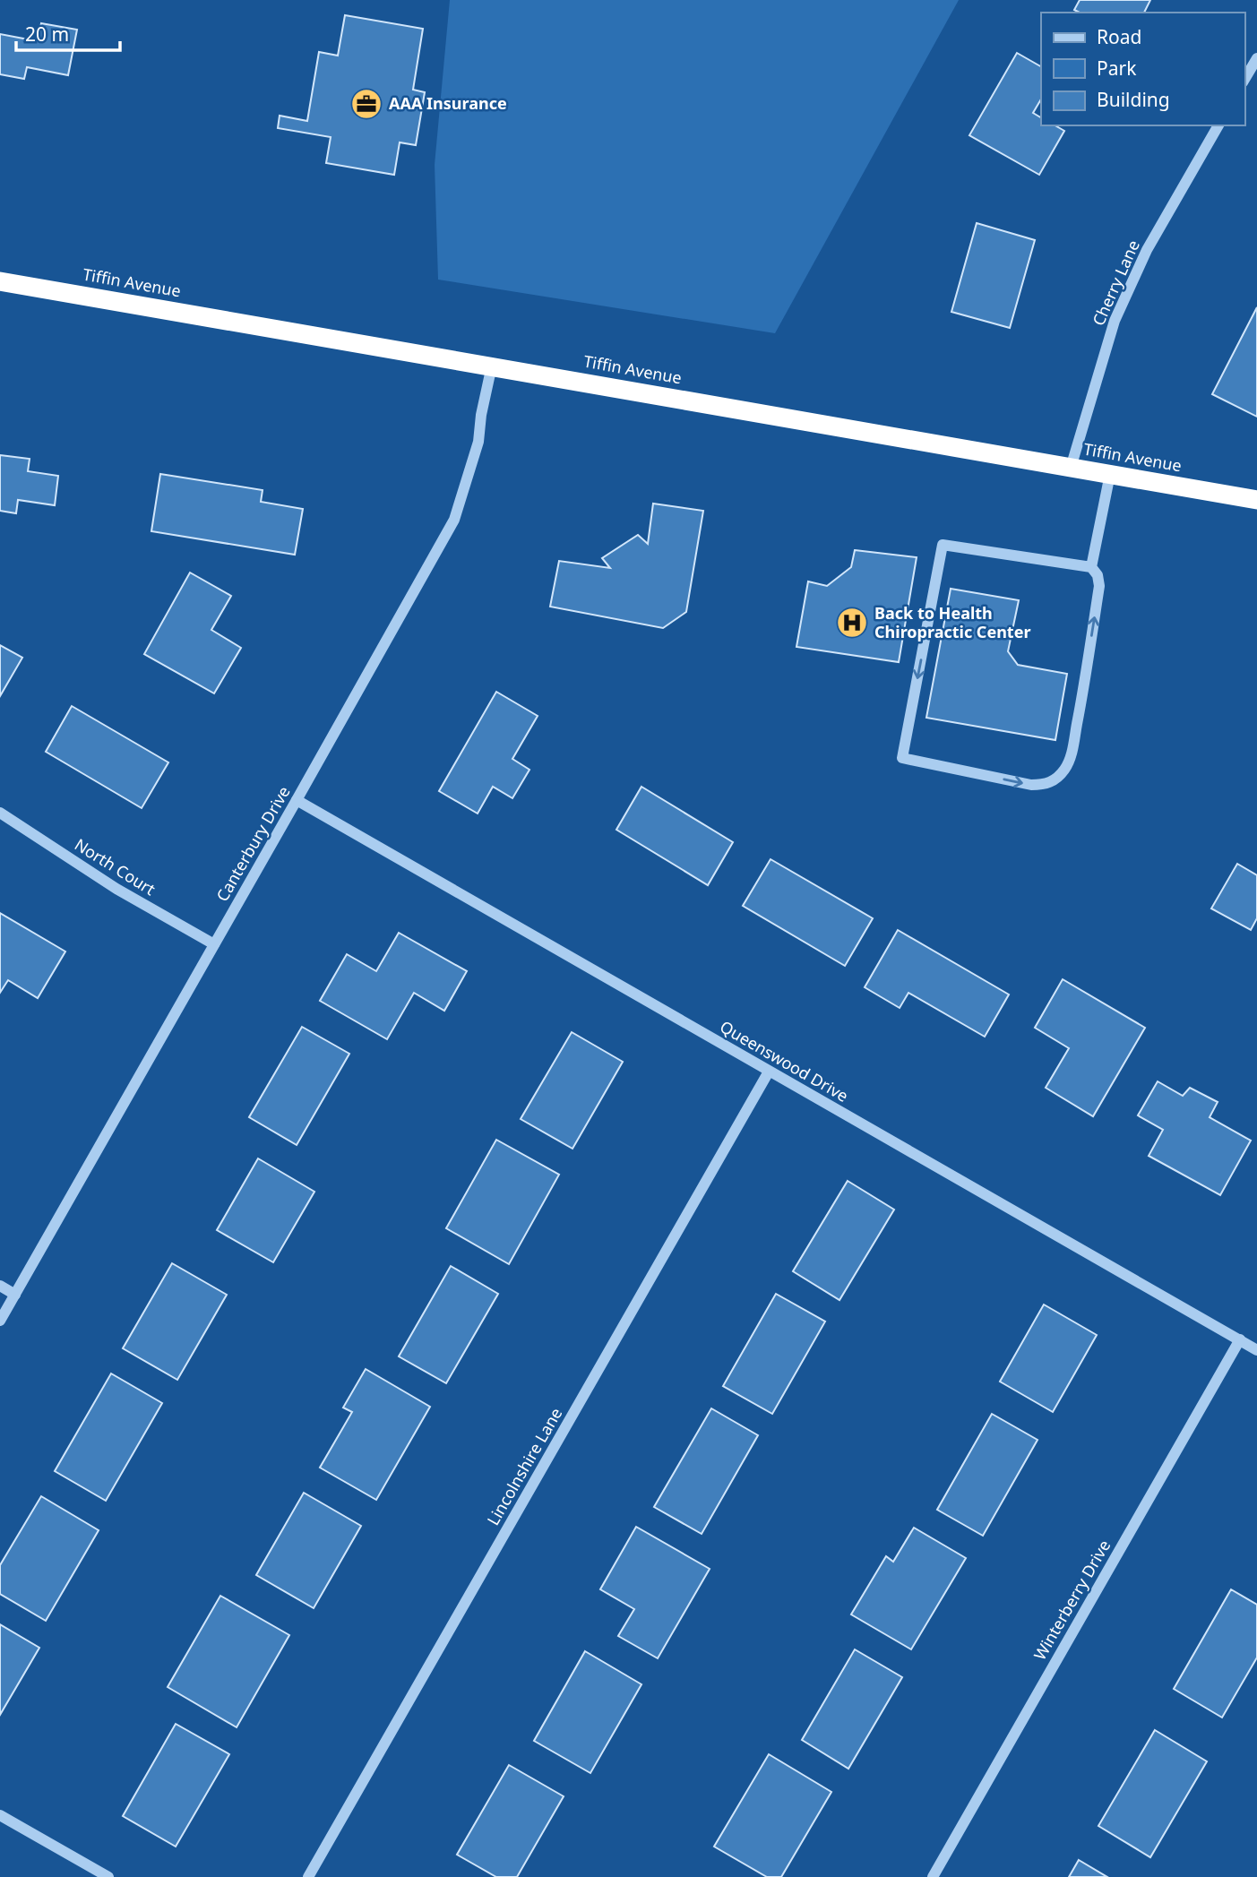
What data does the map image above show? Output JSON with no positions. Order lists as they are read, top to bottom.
{
  "streets": {
    "highway": ["Tiffin Avenue"],
    "street": [
      "Cherry Lane",
      "Canterbury Drive",
      "North Court",
      "Queenswood Drive",
      "Lincolnshire Lane",
      "Winterberry Drive"
    ]
  },
  "crossings": [
    ["Tiffin Avenue", "Cherry Lane"],
    ["Tiffin Avenue", "Canterbury Drive"],
    ["Canterbury Drive", "North Court"],
    ["Canterbury Drive", "Queenswood Drive"],
    ["Queenswood Drive", "Lincolnshire Lane"],
    ["Queenswood Drive", "Winterberry Drive"]
  ],
  "places": {
    "office": ["AAA Insurance"],
    "hospital": ["Back to Health Chiropractic Center"]
  },
  "legend": ["Road", "Park", "Building"],
  "scale_bar": "20 m"
}
